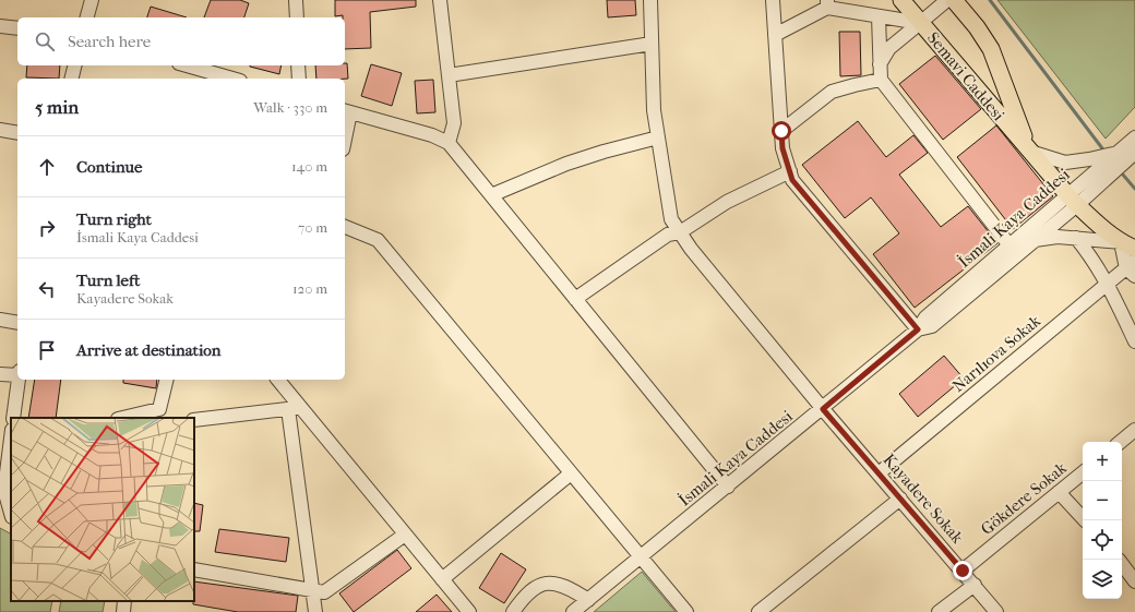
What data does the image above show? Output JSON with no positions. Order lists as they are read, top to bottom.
{
  "streets": {
    "main road": ["Semavi Caddesi"],
    "street": [
      "İsmali Kaya Caddesi",
      "Narılıova Sokak",
      "Kayadere Sokak",
      "Gökdere Sokak"
    ]
  },
  "crossings": [
    ["Semavi Caddesi", "İsmali Kaya Caddesi"],
    ["İsmali Kaya Caddesi", "Kayadere Sokak"],
    ["Narılıova Sokak", "Kayadere Sokak"],
    ["Kayadere Sokak", "Gökdere Sokak"]
  ],
  "page": {
    "search": "Search here",
    "heading": ["5 min", "Walk · 330 m"],
    "list": [
      ["Continue", "140 m"],
      ["Turn right", "İsmali Kaya Caddesi", "70 m"],
      ["Turn left", "Kayadere Sokak", "120 m"],
      "Arrive at destination"
    ],
    "map_buttons": ["+", "−"]
  }
}
